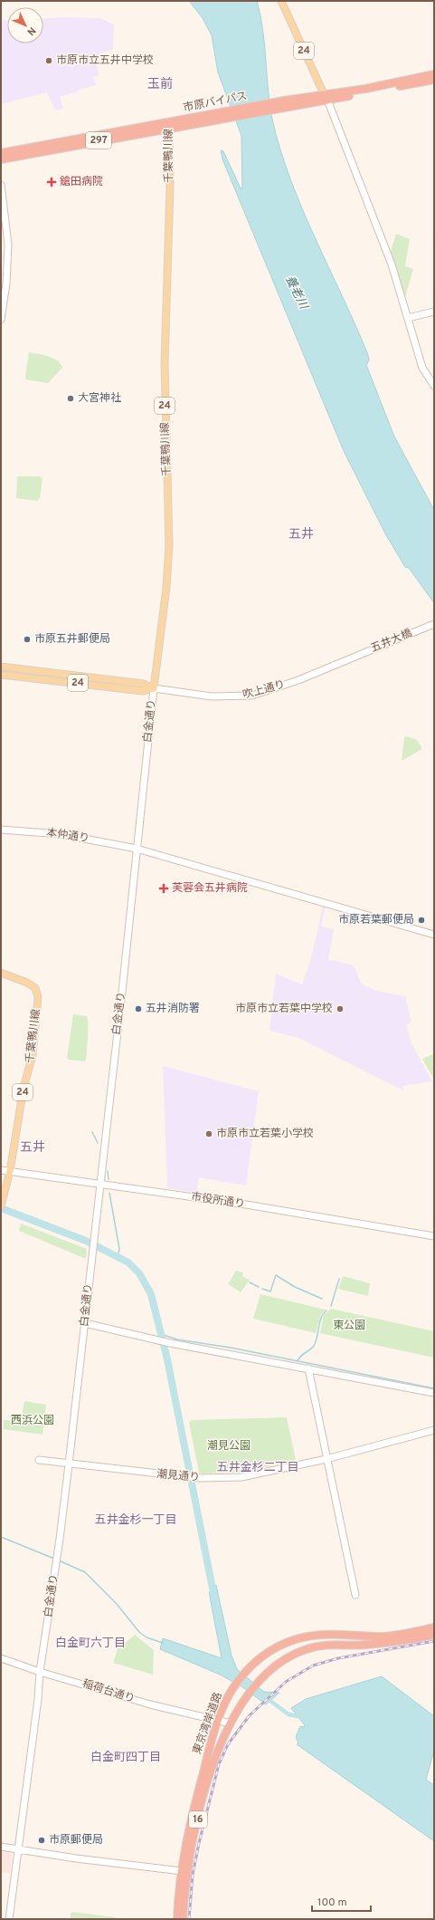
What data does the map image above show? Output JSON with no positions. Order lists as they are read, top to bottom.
{
  "streets": {
    "highway": [
      "市原バイパス",
      "297",
      "東京湾岸道路",
      "16"
    ],
    "main road": ["24", "千葉鴨川線", "吹上通り"],
    "street": [
      "五井大橋",
      "白金通り",
      "本仲通り",
      "市役所通り",
      "潮見通り",
      "稲荷台通り"
    ]
  },
  "crossings": [
    ["24", "市原バイパス"],
    ["市原バイパス", "千葉鴨川線"],
    ["千葉鴨川線", "吹上通り"],
    ["千葉鴨川線", "白金通り"],
    ["千葉鴨川線", "市役所通り"],
    ["五井大橋", "吹上通り"],
    ["吹上通り", "白金通り"],
    ["白金通り", "本仲通り"],
    ["白金通り", "市役所通り"],
    ["白金通り", "潮見通り"],
    ["白金通り", "稲荷台通り"],
    ["稲荷台通り", "東京湾岸道路"]
  ],
  "districts": [
    "玉前",
    "五井",
    "五井",
    "五井金杉二丁目",
    "五井金杉一丁目",
    "白金町六丁目",
    "白金町四丁目"
  ],
  "water": ["養老川"],
  "parks": ["東公園", "西浜公園", "潮見公園"],
  "places": {
    "other": [
      "市原市立五井中学校",
      "大宮神社",
      "市原五井郵便局",
      "市原若葉郵便局",
      "五井消防署",
      "市原市立若葉中学校",
      "市原市立若葉小学校",
      "市原郵便局"
    ],
    "health": ["鎗田病院", "芙蓉会五井病院"]
  },
  "scale_bar": "100 m",
  "north": "bottom right"
}
